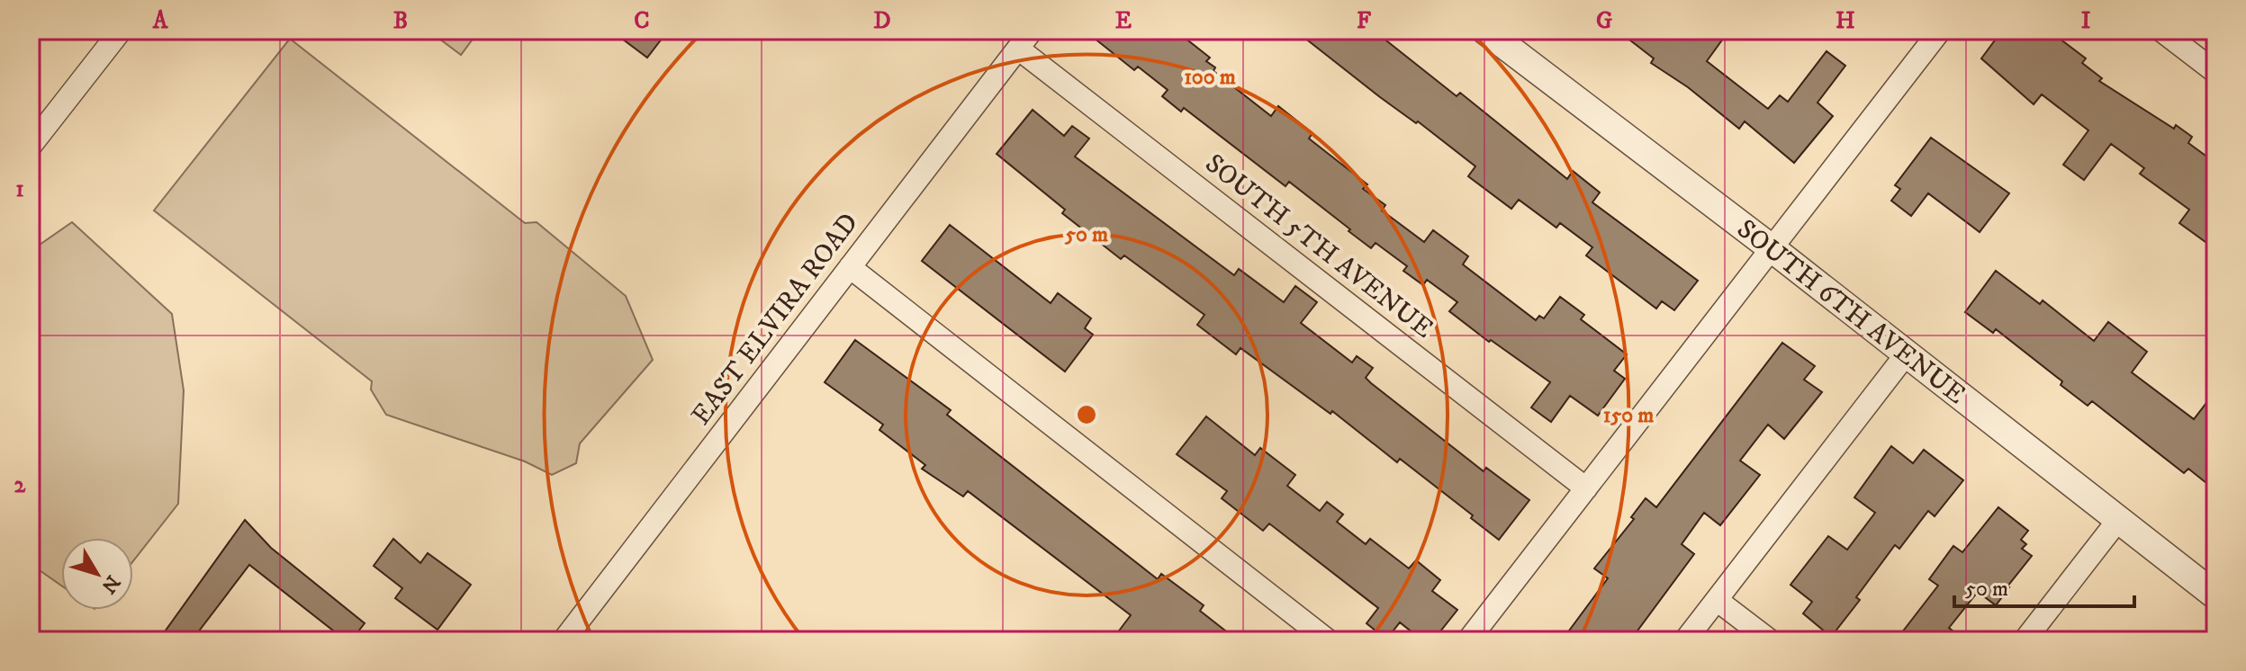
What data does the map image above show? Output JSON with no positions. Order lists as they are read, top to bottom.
{
  "streets": {
    "street": ["SOUTH 5TH AVENUE", "SOUTH 6TH AVENUE", "EAST ELVIRA ROAD"]
  },
  "crossings": [
    ["SOUTH 5TH AVENUE", "EAST ELVIRA ROAD"]
  ],
  "scale_bar": "50 m",
  "north": "bottom right",
  "grid": {
    "columns": [
      "A",
      "B",
      "C",
      "D",
      "E",
      "F",
      "G",
      "H",
      "I"
    ],
    "rows": ["1", "2"]
  },
  "rings": ["100 m", "50 m", "150 m"]
}
